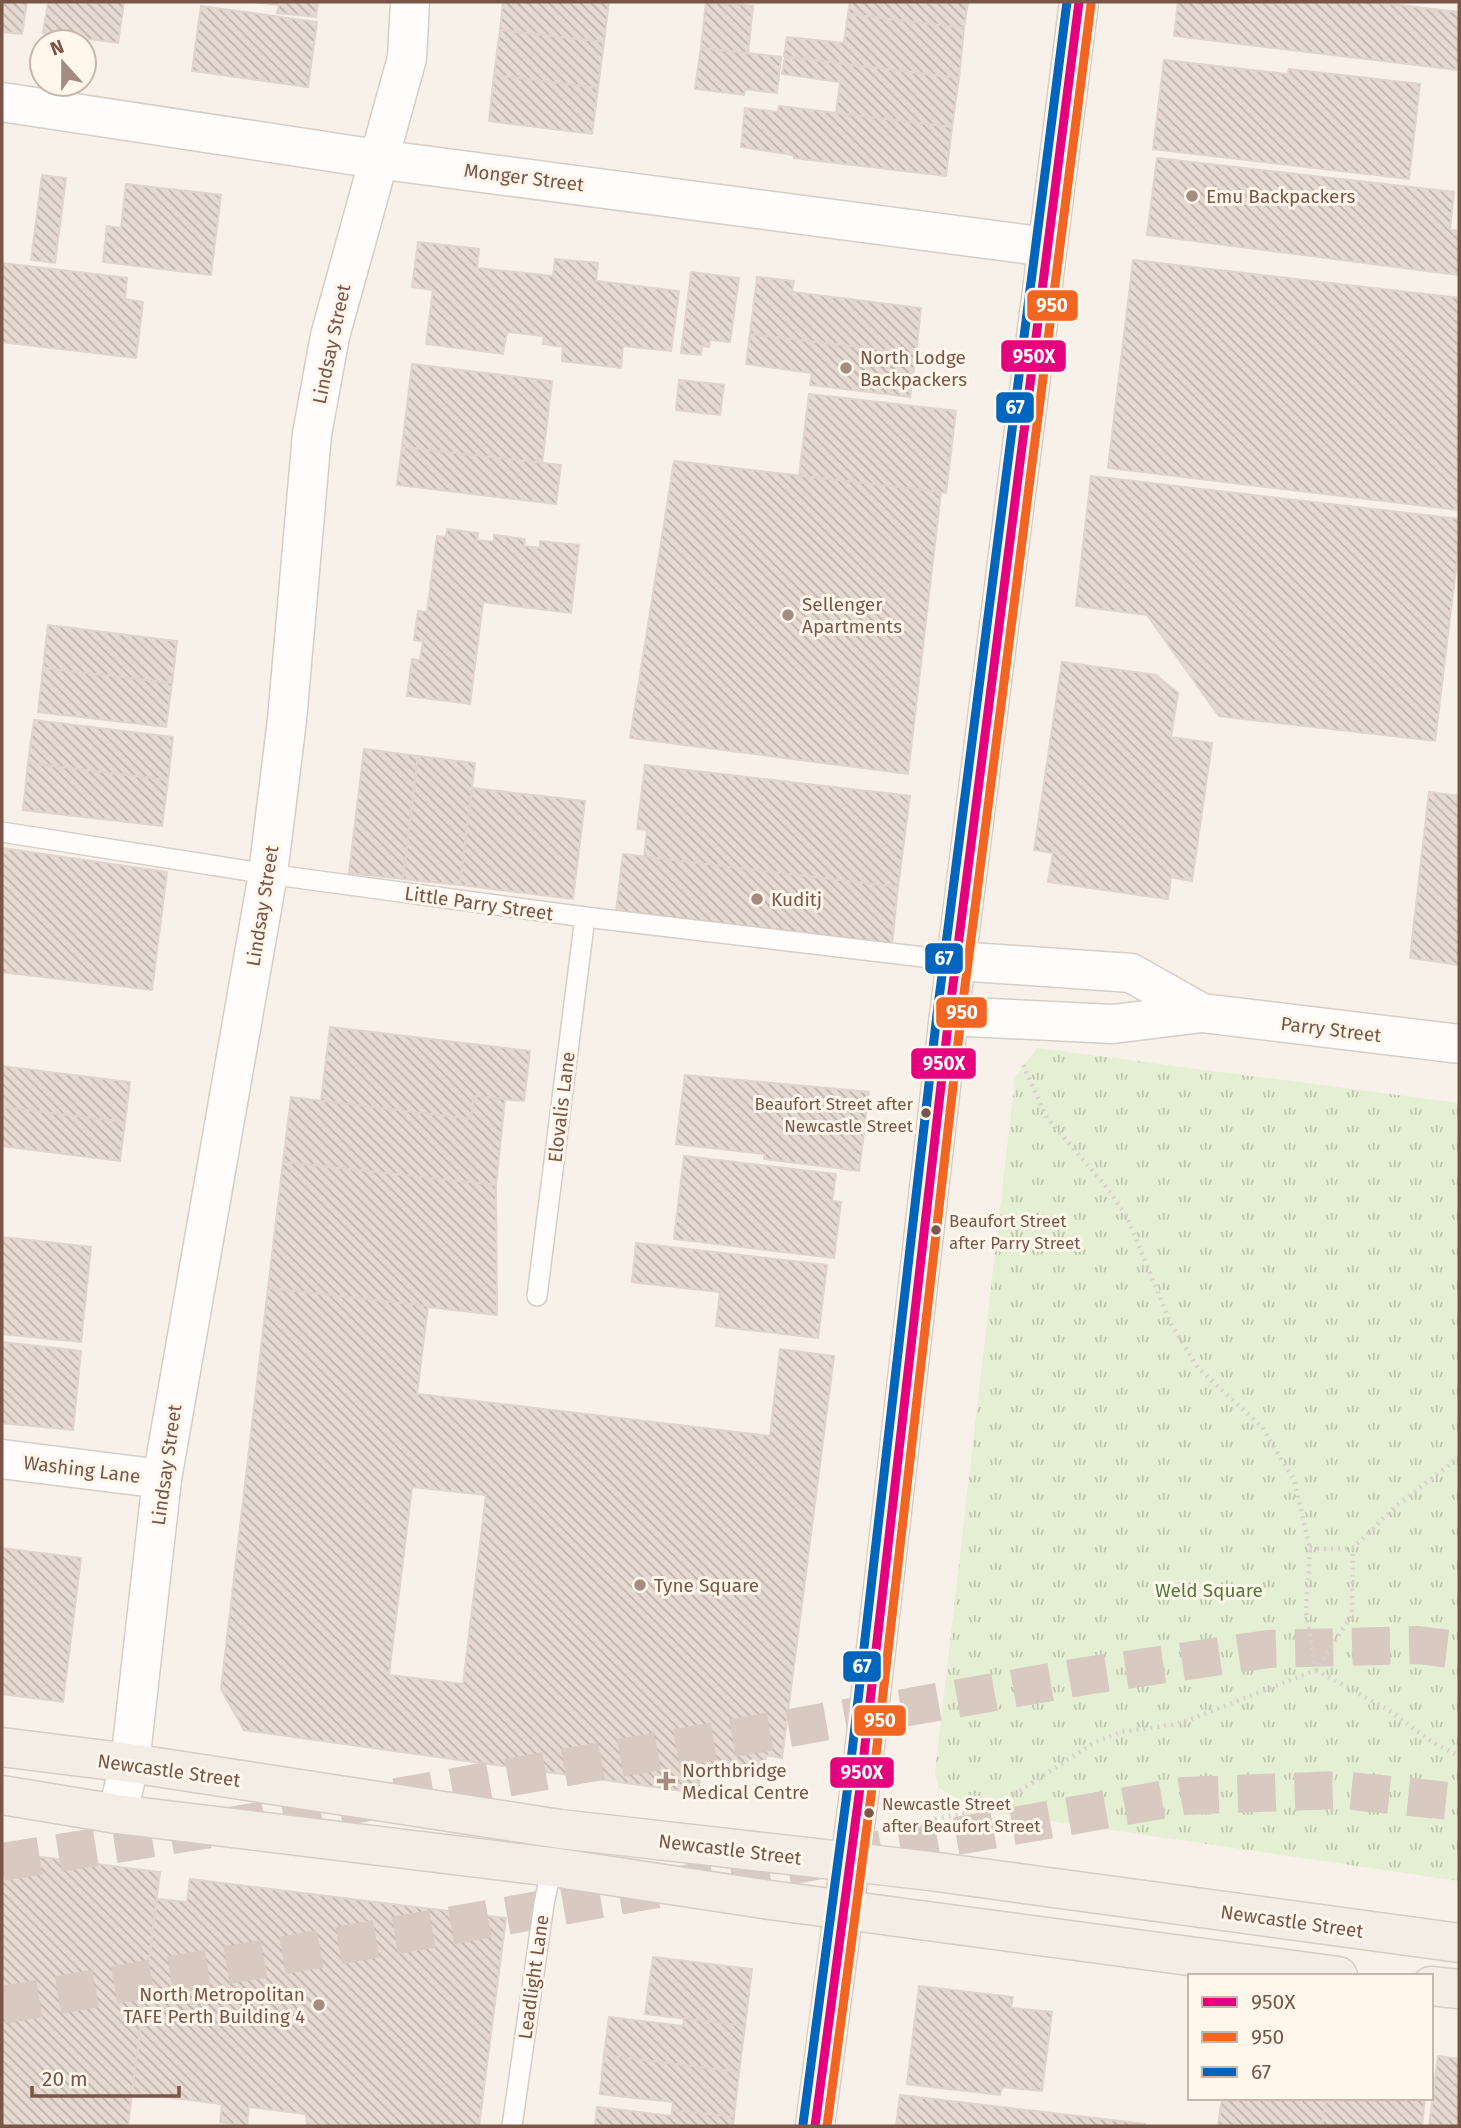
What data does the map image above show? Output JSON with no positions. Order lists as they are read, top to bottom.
{
  "streets": {
    "main road": ["Newcastle Street"],
    "street": [
      "Monger Street",
      "Lindsay Street",
      "Parry Street",
      "Washing Lane"
    ],
    "lane": ["Little Parry Street", "Elovalis Lane", "Leadlight Lane"]
  },
  "crossings": [
    ["Monger Street", "Lindsay Street"],
    ["Lindsay Street", "Little Parry Street"],
    ["Lindsay Street", "Washing Lane"],
    ["Lindsay Street", "Newcastle Street"],
    ["Little Parry Street", "Parry Street"],
    ["Little Parry Street", "Elovalis Lane"],
    ["Newcastle Street", "Leadlight Lane"]
  ],
  "parks": ["Weld Square"],
  "places": {
    "other": [
      "Emu Backpackers",
      "North Lodge Backpackers",
      "Sellenger Apartments",
      "Kuditj",
      "Beaufort Street after Newcastle Street",
      "Beaufort Street after Parry Street",
      "Tyne Square",
      "Newcastle Street after Beaufort Street",
      "North Metropolitan TAFE Perth Building 4"
    ],
    "health": ["Northbridge Medical Centre"]
  },
  "lines": ["transit line 950X", "transit line 67", "transit line 950"],
  "legend": ["950X", "950", "67"],
  "scale_bar": "20 m",
  "north": "top"
}
